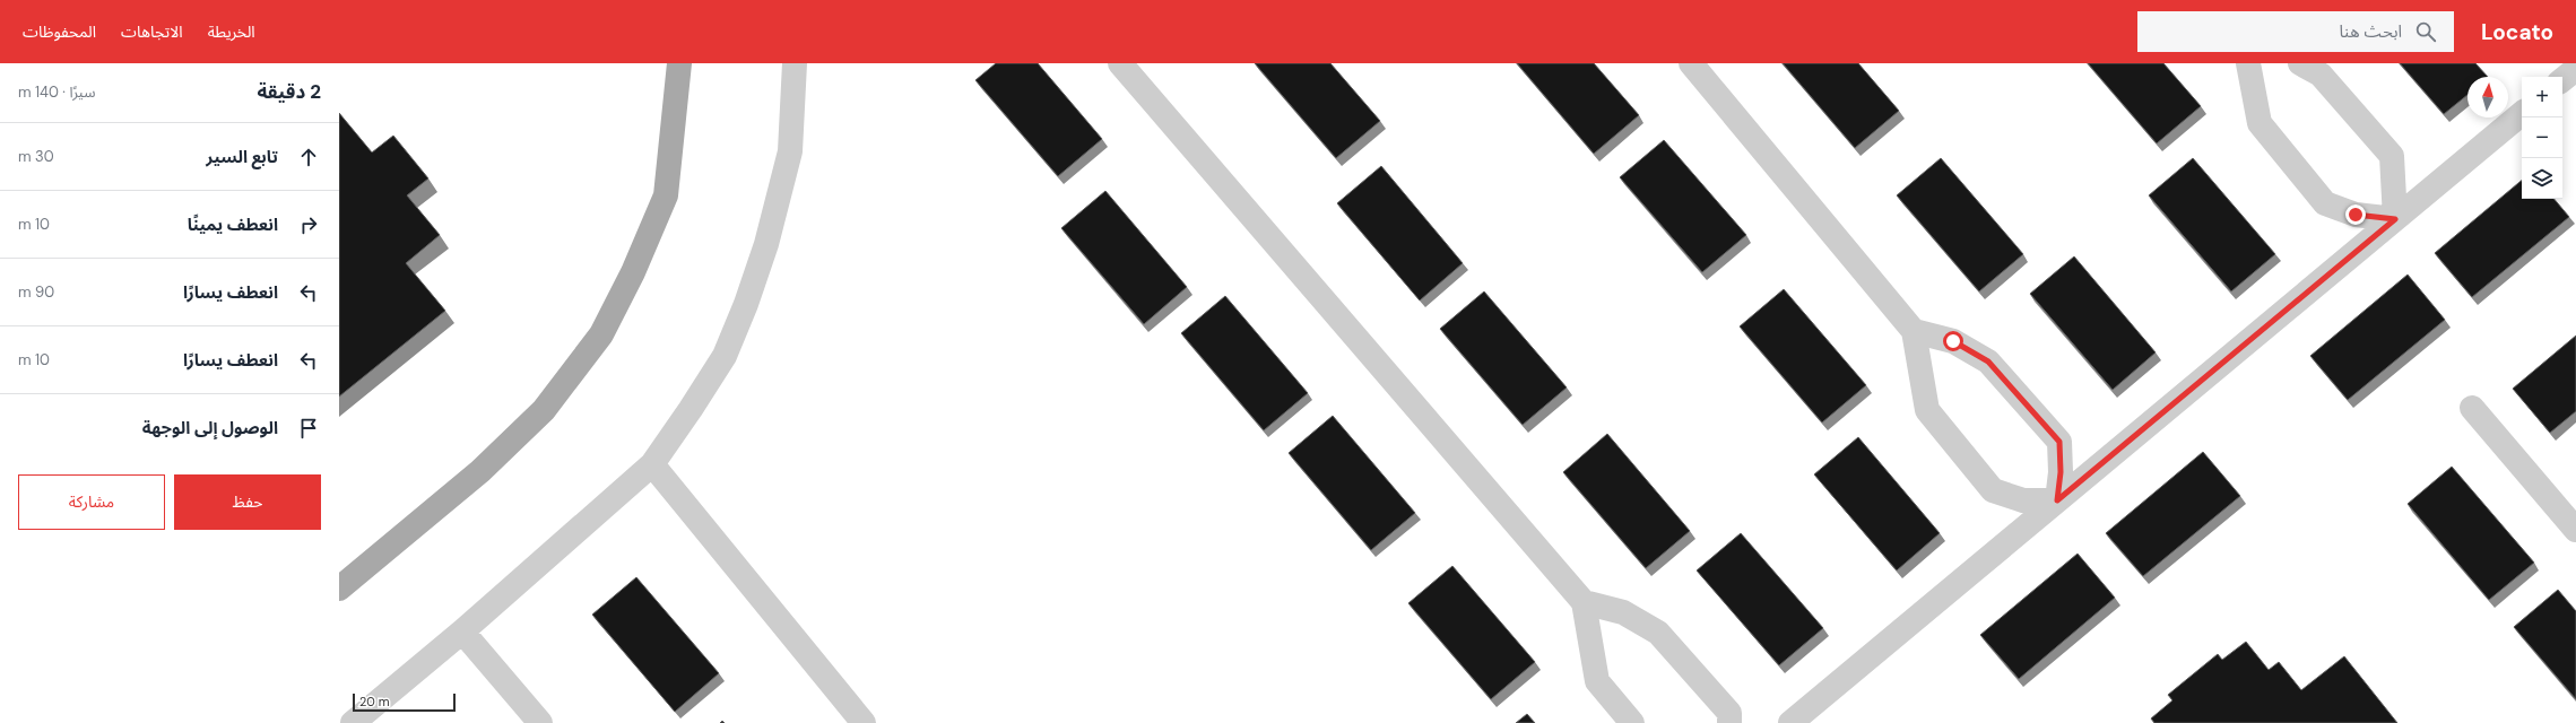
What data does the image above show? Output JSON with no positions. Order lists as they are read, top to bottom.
{
  "scale_bar": "20 m",
  "north": "top",
  "page": {
    "header": "Locato",
    "search": "ابحث هنا",
    "nav": ["الخريطة", "الاتجاهات", "المحفوظات"],
    "heading": ["2 دقيقة", "سيرًا · 140 m"],
    "map_buttons": ["+", "−"],
    "list": [
      ["تابع السير", "30 m"],
      ["انعطف يمينًا", "10 m"],
      ["انعطف يسارًا", "90 m"],
      ["انعطف يسارًا", "10 m"],
      "الوصول إلى الوجهة"
    ],
    "buttons": ["حفظ", "مشاركة"],
    "scale": "20 m"
  }
}
